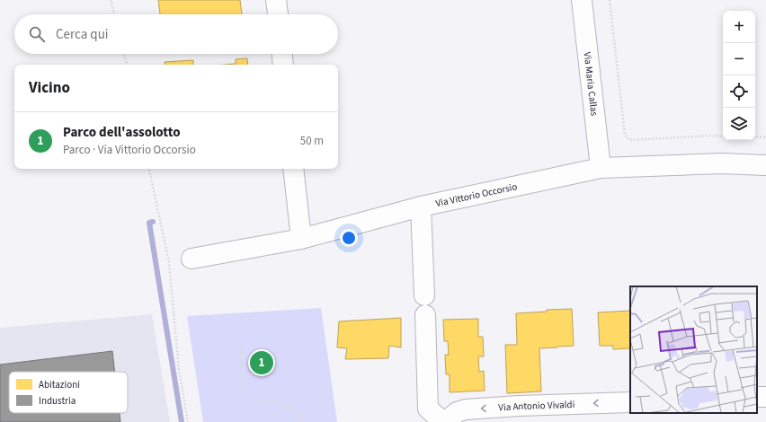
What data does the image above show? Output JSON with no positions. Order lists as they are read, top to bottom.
{
  "streets": {
    "street": ["Via Maria Callas", "Via Vittorio Occorsio", "Via Antonio Vivaldi"]
  },
  "crossings": [
    ["Via Maria Callas", "Via Vittorio Occorsio"]
  ],
  "one_way": ["Via Antonio Vivaldi"],
  "legend": ["Abitazioni", "Industria"],
  "page": {
    "map_buttons": ["+", "−"],
    "search": "Cerca qui",
    "heading": "Vicino",
    "list": [
      {
        "mark": "1",
        "name": "Parco dell'assolotto",
        "note": "Parco · Via Vittorio Occorsio",
        "value": "50 m"
      }
    ],
    "pins": "1"
  }
}
